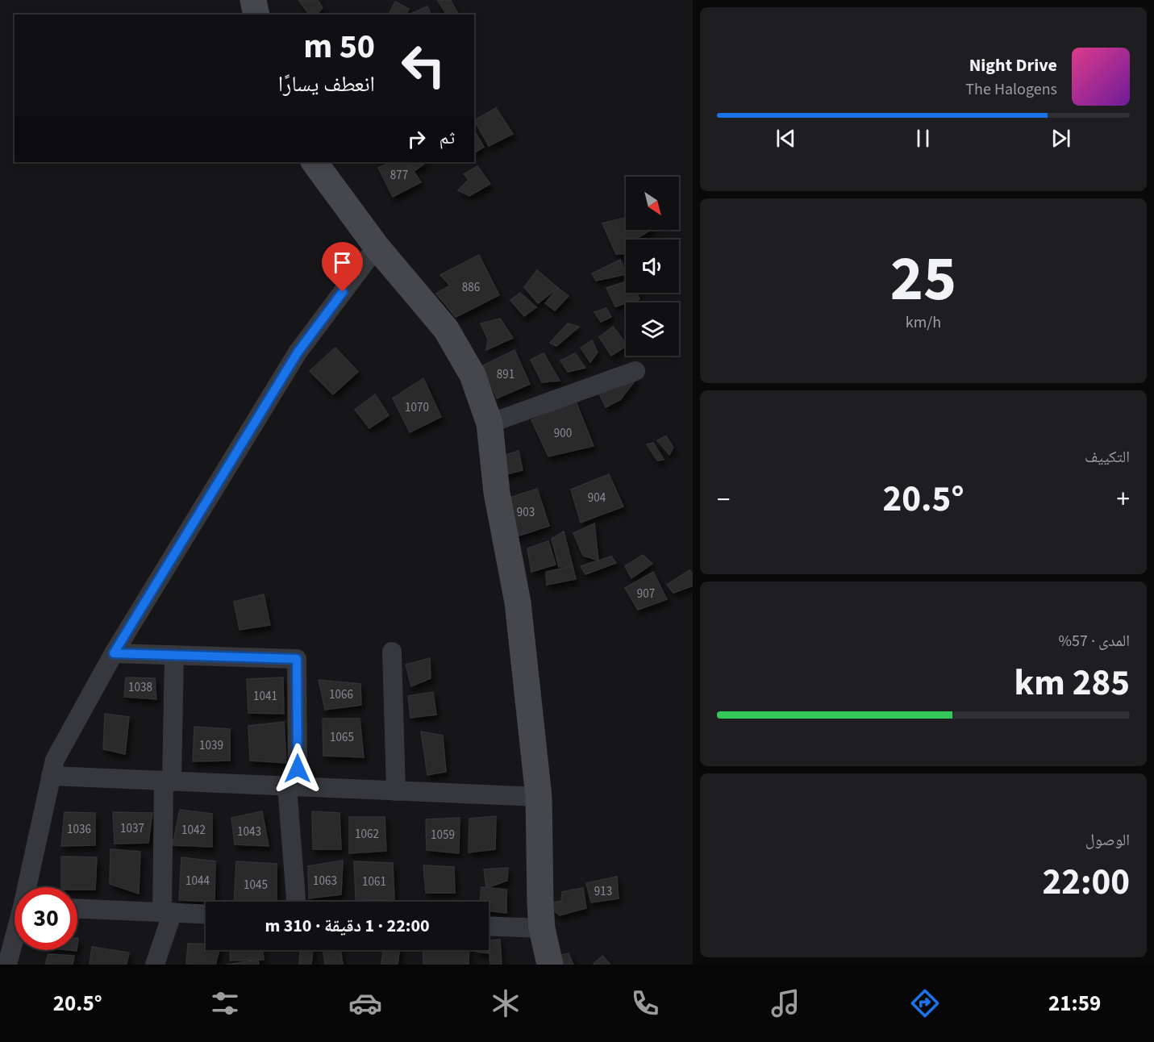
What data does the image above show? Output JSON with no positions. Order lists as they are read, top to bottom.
{
  "house_numbers": [
    "877",
    "886",
    "891",
    "1070",
    "900",
    "904",
    "903",
    "907",
    "1038",
    "1066",
    "1041",
    "1065",
    "1039",
    "1037",
    "1036",
    "1042",
    "1043",
    "1062",
    "1059",
    "1044",
    "1063",
    "1061",
    "1045",
    "913"
  ],
  "north": "bottom right",
  "page": {
    "turn": ["50 m", "انعطف يسارًا"],
    "song": ["Night Drive", "The Halogens"],
    "then": "ثم",
    "tile": [
      ["25", "km/h"],
      "التكييف",
      ["المدى · 57%", "285 km"],
      ["الوصول", "22:00"]
    ],
    "heat": ["−", "20.5°", "+"],
    "limit": "30",
    "trip": "22:00 · 1 دقيقة · 310 m",
    "tabs": ["21:59", "20.5°"]
  }
}
